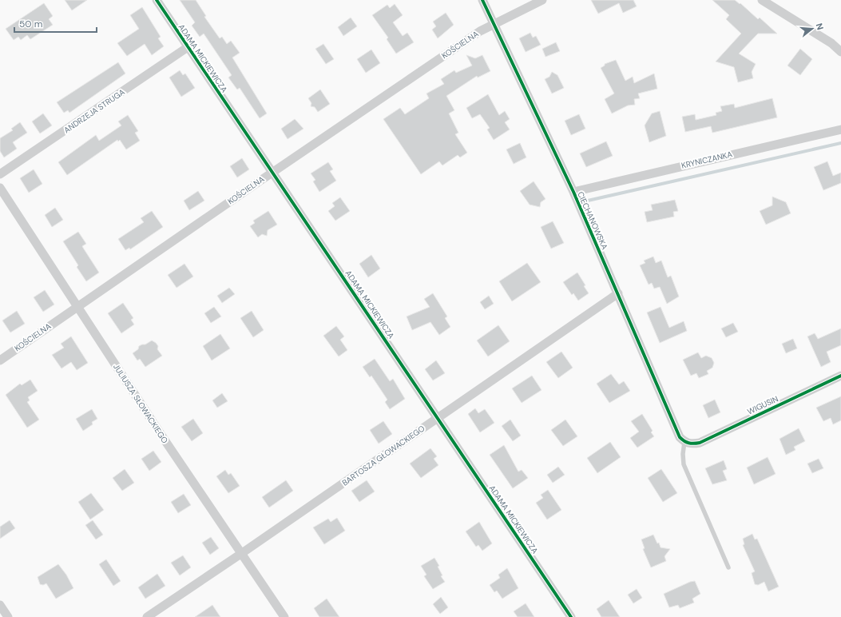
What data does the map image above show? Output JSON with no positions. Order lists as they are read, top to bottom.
{
  "streets": {
    "street": [
      "KOŚCIELNA",
      "ADAMA MICKIEWICZA",
      "ANDRZEJA STRUGA",
      "KRYNICZANKA",
      "CIECHANOWSKA",
      "JULIUSZA SŁOWACKIEGO",
      "WIGUSIN",
      "BARTOSZA GŁOWACKIEGO"
    ]
  },
  "crossings": [
    ["KOŚCIELNA", "ADAMA MICKIEWICZA"],
    ["KOŚCIELNA", "CIECHANOWSKA"],
    ["KOŚCIELNA", "JULIUSZA SŁOWACKIEGO"],
    ["ADAMA MICKIEWICZA", "ANDRZEJA STRUGA"],
    ["ADAMA MICKIEWICZA", "BARTOSZA GŁOWACKIEGO"],
    ["KRYNICZANKA", "CIECHANOWSKA"],
    ["CIECHANOWSKA", "WIGUSIN"],
    ["CIECHANOWSKA", "BARTOSZA GŁOWACKIEGO"],
    ["JULIUSZA SŁOWACKIEGO", "BARTOSZA GŁOWACKIEGO"]
  ],
  "scale_bar": "50 m",
  "north": "right"
}
